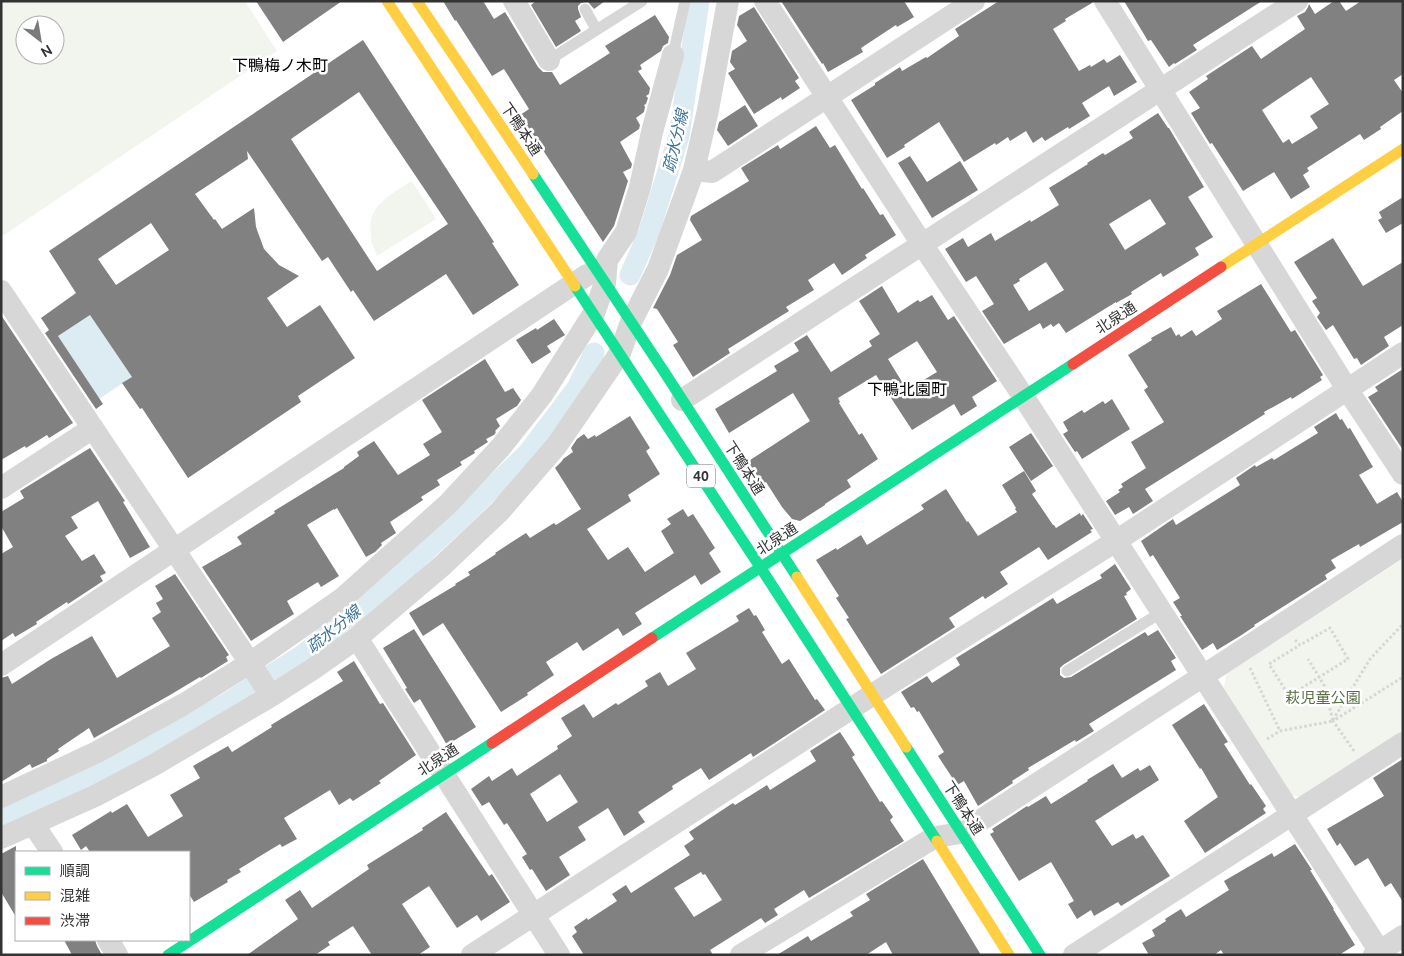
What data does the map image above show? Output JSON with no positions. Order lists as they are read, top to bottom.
{
  "streets": {
    "main road": ["下鴨本通", "北泉通", "40"]
  },
  "crossings": [
    ["下鴨本通", "北泉通"],
    ["北泉通", "40"]
  ],
  "districts": ["下鴨梅ノ木町", "下鴨北園町"],
  "water": ["疏水分線"],
  "parks": ["萩児童公園"],
  "legend": ["順調", "混雑", "渋滞"],
  "north": "bottom right"
}
